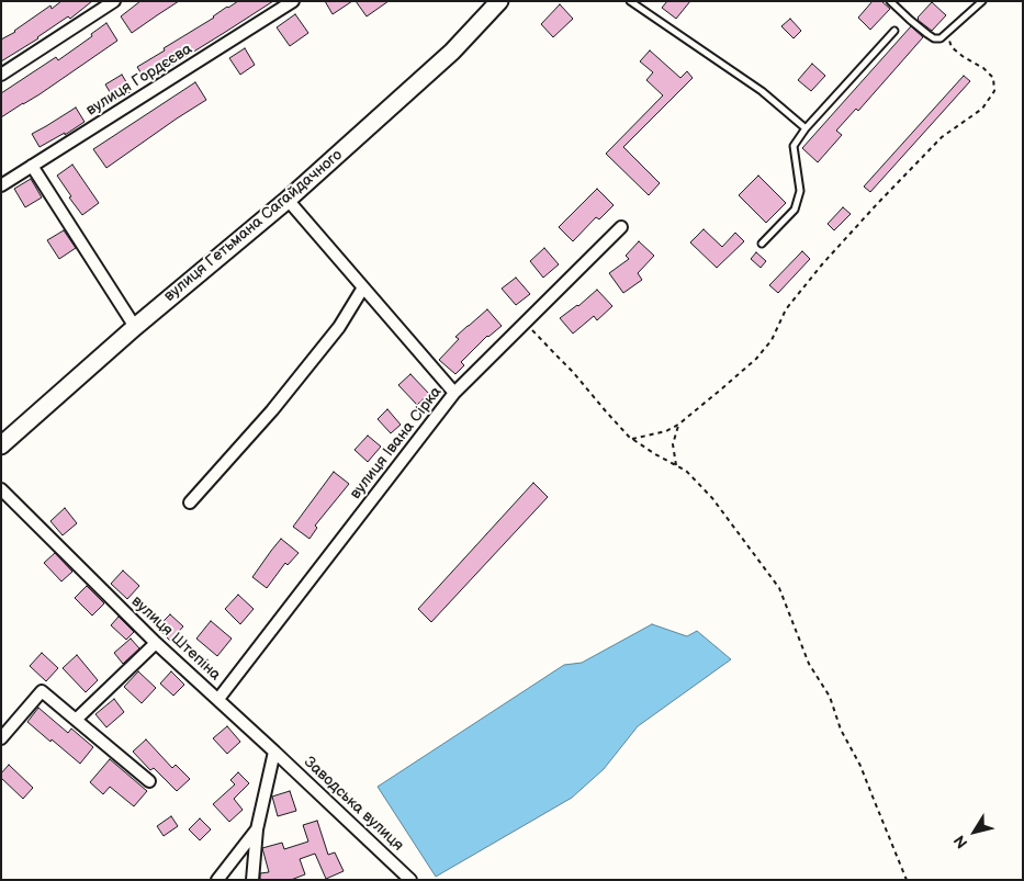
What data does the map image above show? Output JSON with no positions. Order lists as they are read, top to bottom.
{
  "streets": {
    "main road": ["вулиця Гетьмана Сагайдачного"],
    "street": [
      "вулиця Гордєєва",
      "вулиця Івана Сірка",
      "вулиця Штепіна",
      "Заводська вулиця"
    ]
  },
  "crossings": [
    ["вулиця Івана Сірка", "вулиця Штепіна"],
    ["вулиця Штепіна", "Заводська вулиця"]
  ],
  "north": "bottom left"
}
